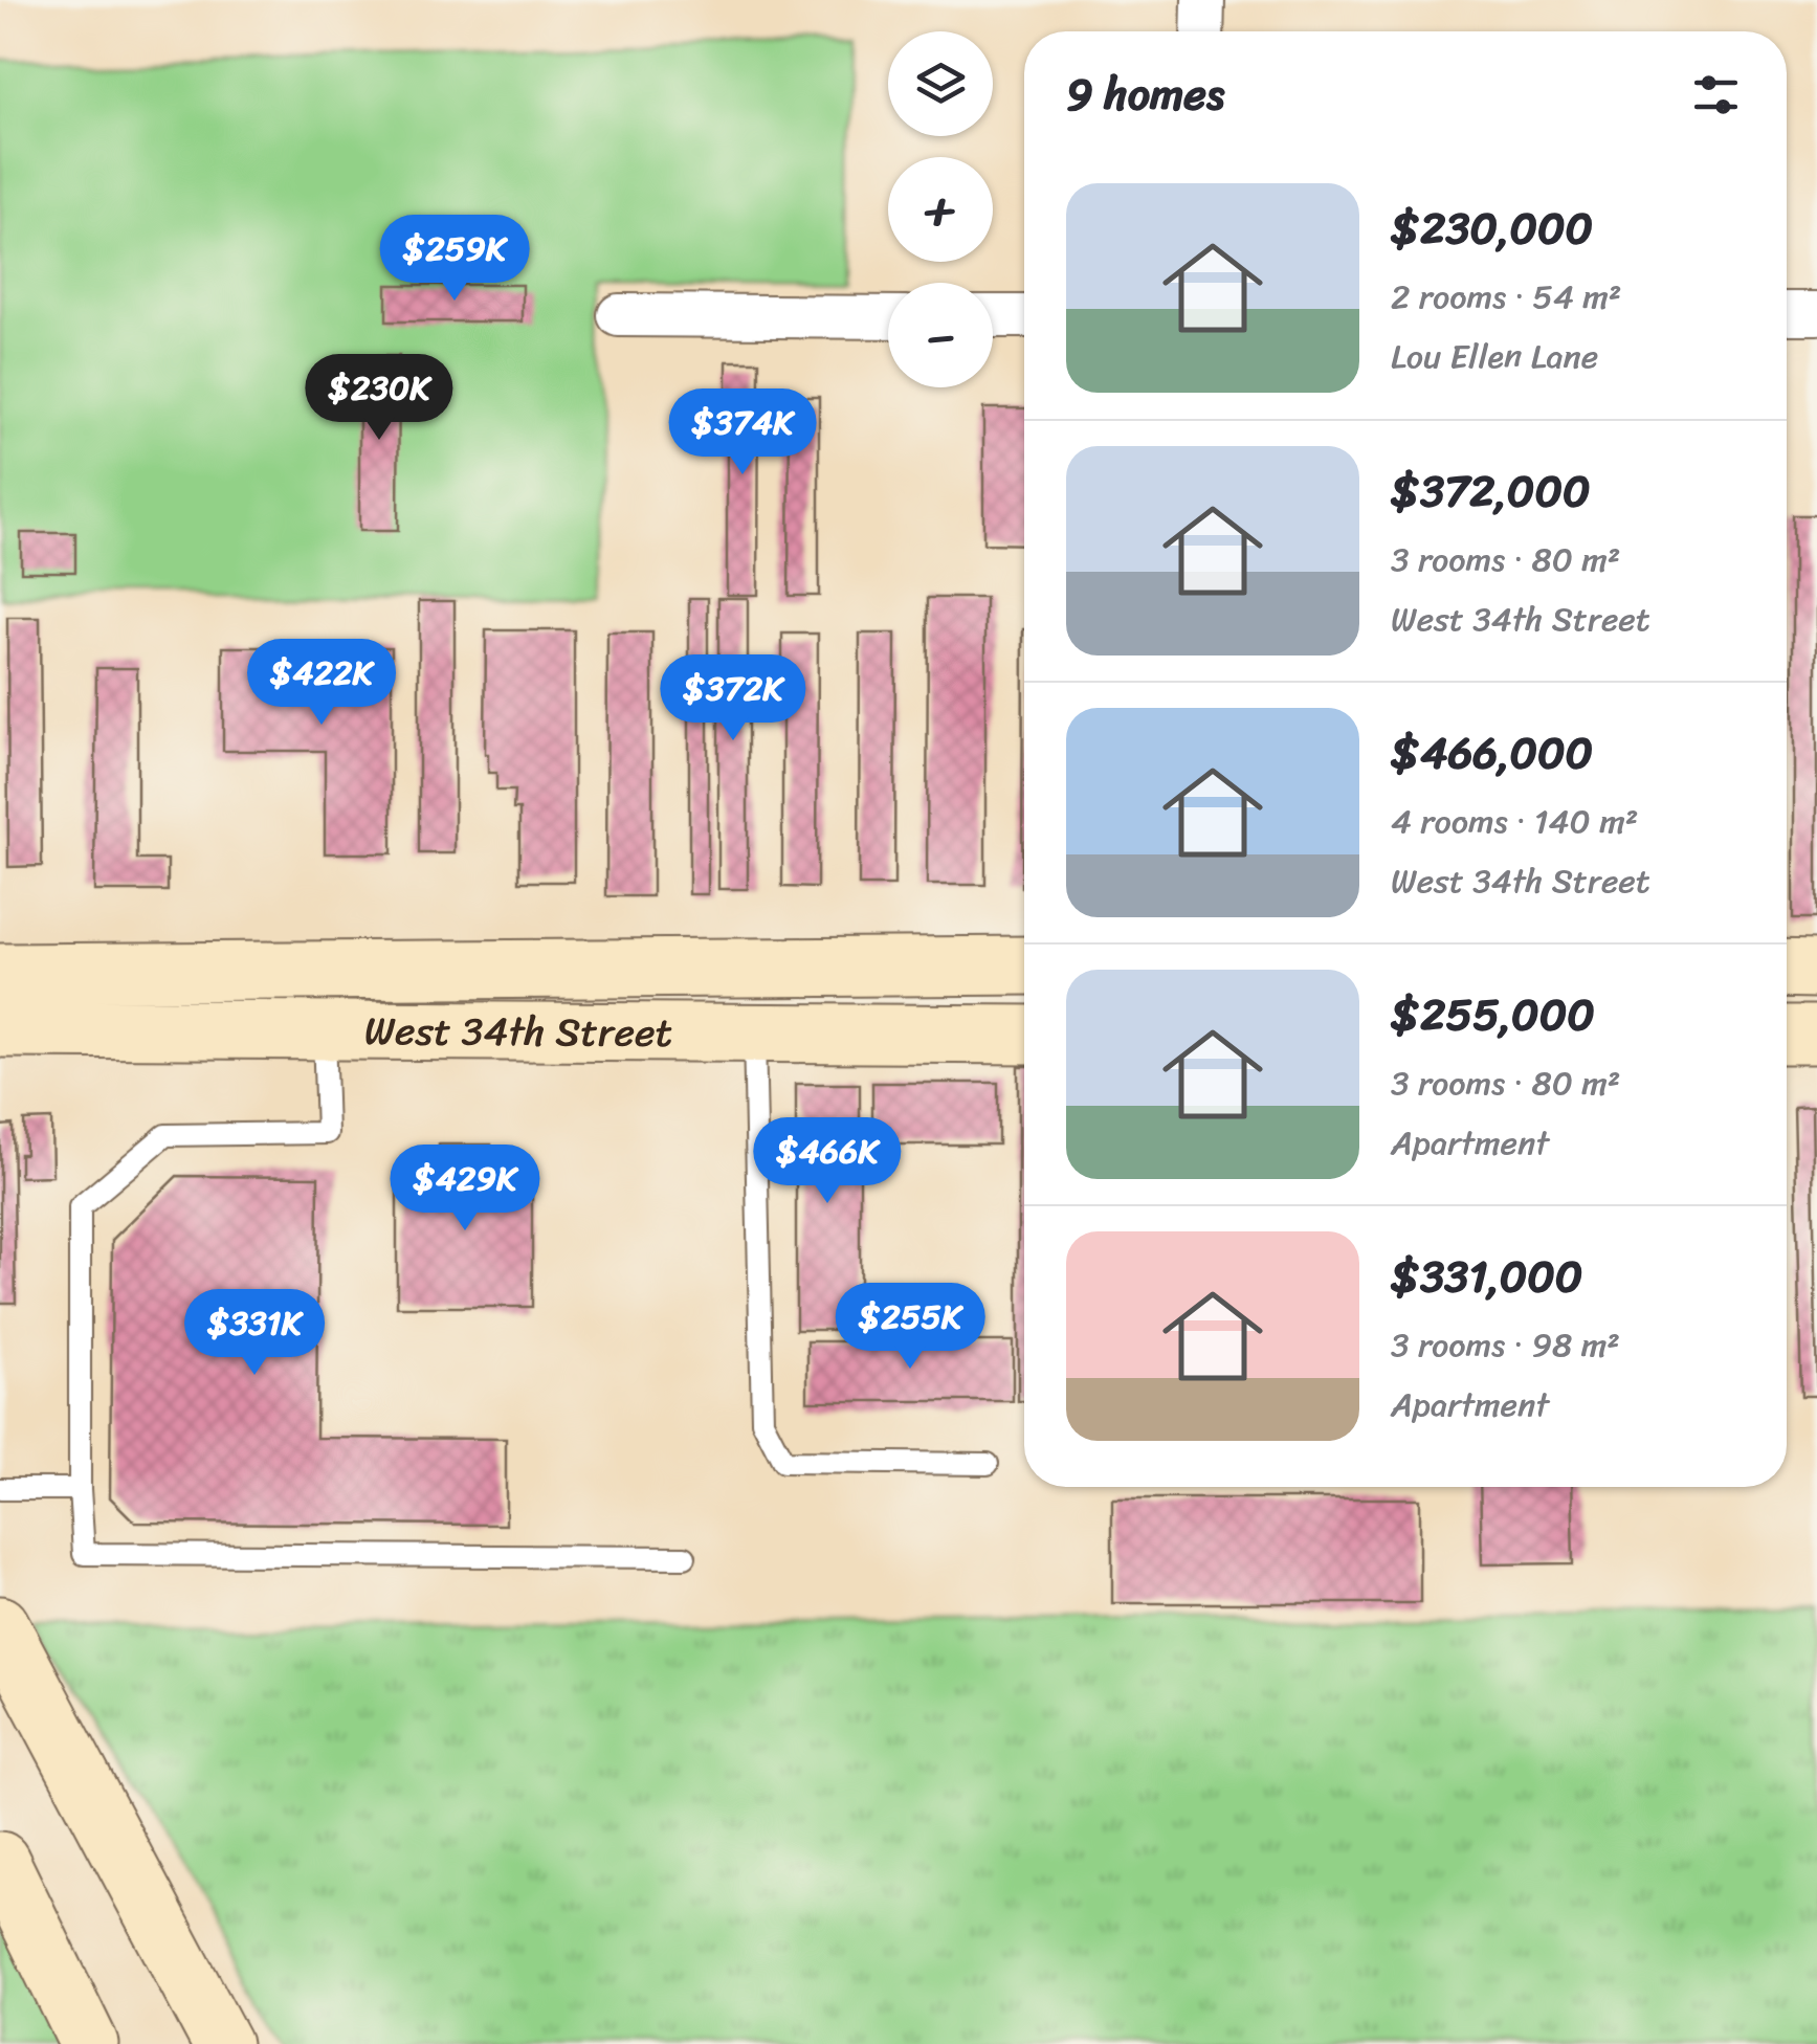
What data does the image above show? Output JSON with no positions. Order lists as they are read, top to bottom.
{
  "streets": {
    "main road": ["West 34th Street"]
  },
  "page": {
    "map_buttons": ["+", "−"],
    "heading": "9 homes",
    "list": [
      {
        "name": "$230,000",
        "note": "2 rooms · 54 m² · Lou Ellen Lane"
      },
      {
        "name": "$372,000",
        "note": "3 rooms · 80 m² · West 34th Street"
      },
      {
        "name": "$466,000",
        "note": "4 rooms · 140 m² · West 34th Street"
      },
      {
        "name": "$255,000",
        "note": "3 rooms · 80 m² · Apartment"
      },
      {
        "name": "$331,000",
        "note": "3 rooms · 98 m² · Apartment"
      }
    ],
    "price": [
      "$259K",
      "$230K",
      "$374K",
      "$422K",
      "$372K",
      "$466K",
      "$429K",
      "$255K",
      "$331K"
    ]
  }
}
